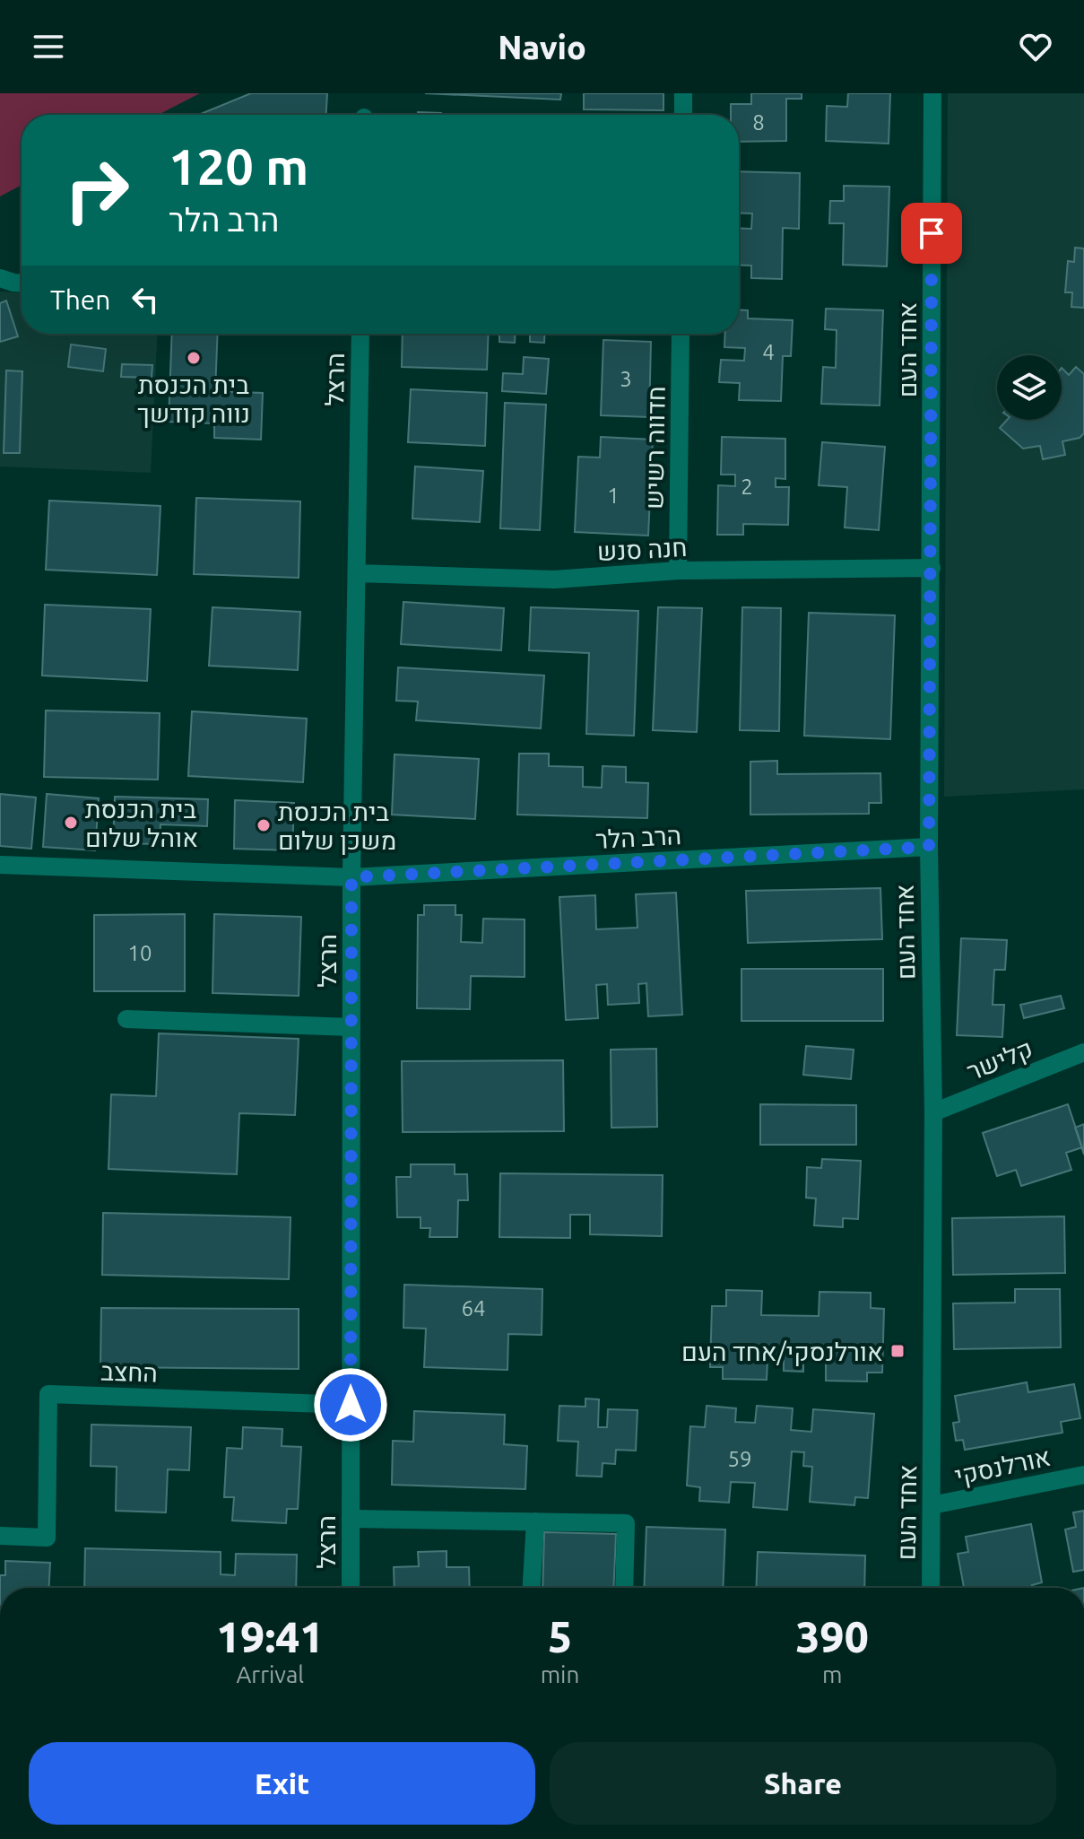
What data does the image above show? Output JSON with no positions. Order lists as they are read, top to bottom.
{
  "streets": {
    "street": [
      "אחד העם",
      "הרצל",
      "חדווה רשיש",
      "חנה סנש",
      "הרב הלר",
      "קלישר",
      "החצב",
      "אורלנסקי"
    ]
  },
  "crossings": [
    ["אחד העם", "חנה סנש"],
    ["אחד העם", "הרב הלר"],
    ["אחד העם", "קלישר"],
    ["אחד העם", "אורלנסקי"],
    ["הרצל", "חנה סנש"],
    ["הרצל", "הרב הלר"],
    ["הרצל", "החצב"],
    ["חדווה רשיש", "חנה סנש"]
  ],
  "places": {
    "other": ["בית הכנסת נווה קודשך", "בית הכנסת אוהל שלום", "בית הכנסת משכן שלום"],
    "transit": ["אורלנסקי/אחד העם"]
  },
  "house_numbers": [
    "8",
    "4",
    "3",
    "2",
    "1",
    "10",
    "64",
    "59"
  ],
  "page": {
    "header": "Navio",
    "turn": ["120 m", "הרב הלר"],
    "then": "Then",
    "eta": [
      "19:41",
      "Arrival",
      "5",
      "min",
      "390",
      "m"
    ],
    "buttons": ["Exit", "Share"]
  }
}
